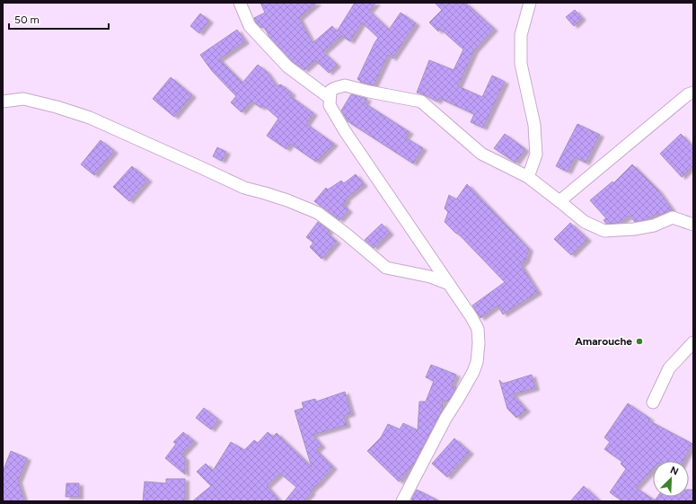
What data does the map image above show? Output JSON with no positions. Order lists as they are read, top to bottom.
{
  "places": ["Amarouche"],
  "scale_bar": "50 m",
  "north": "top right"
}
